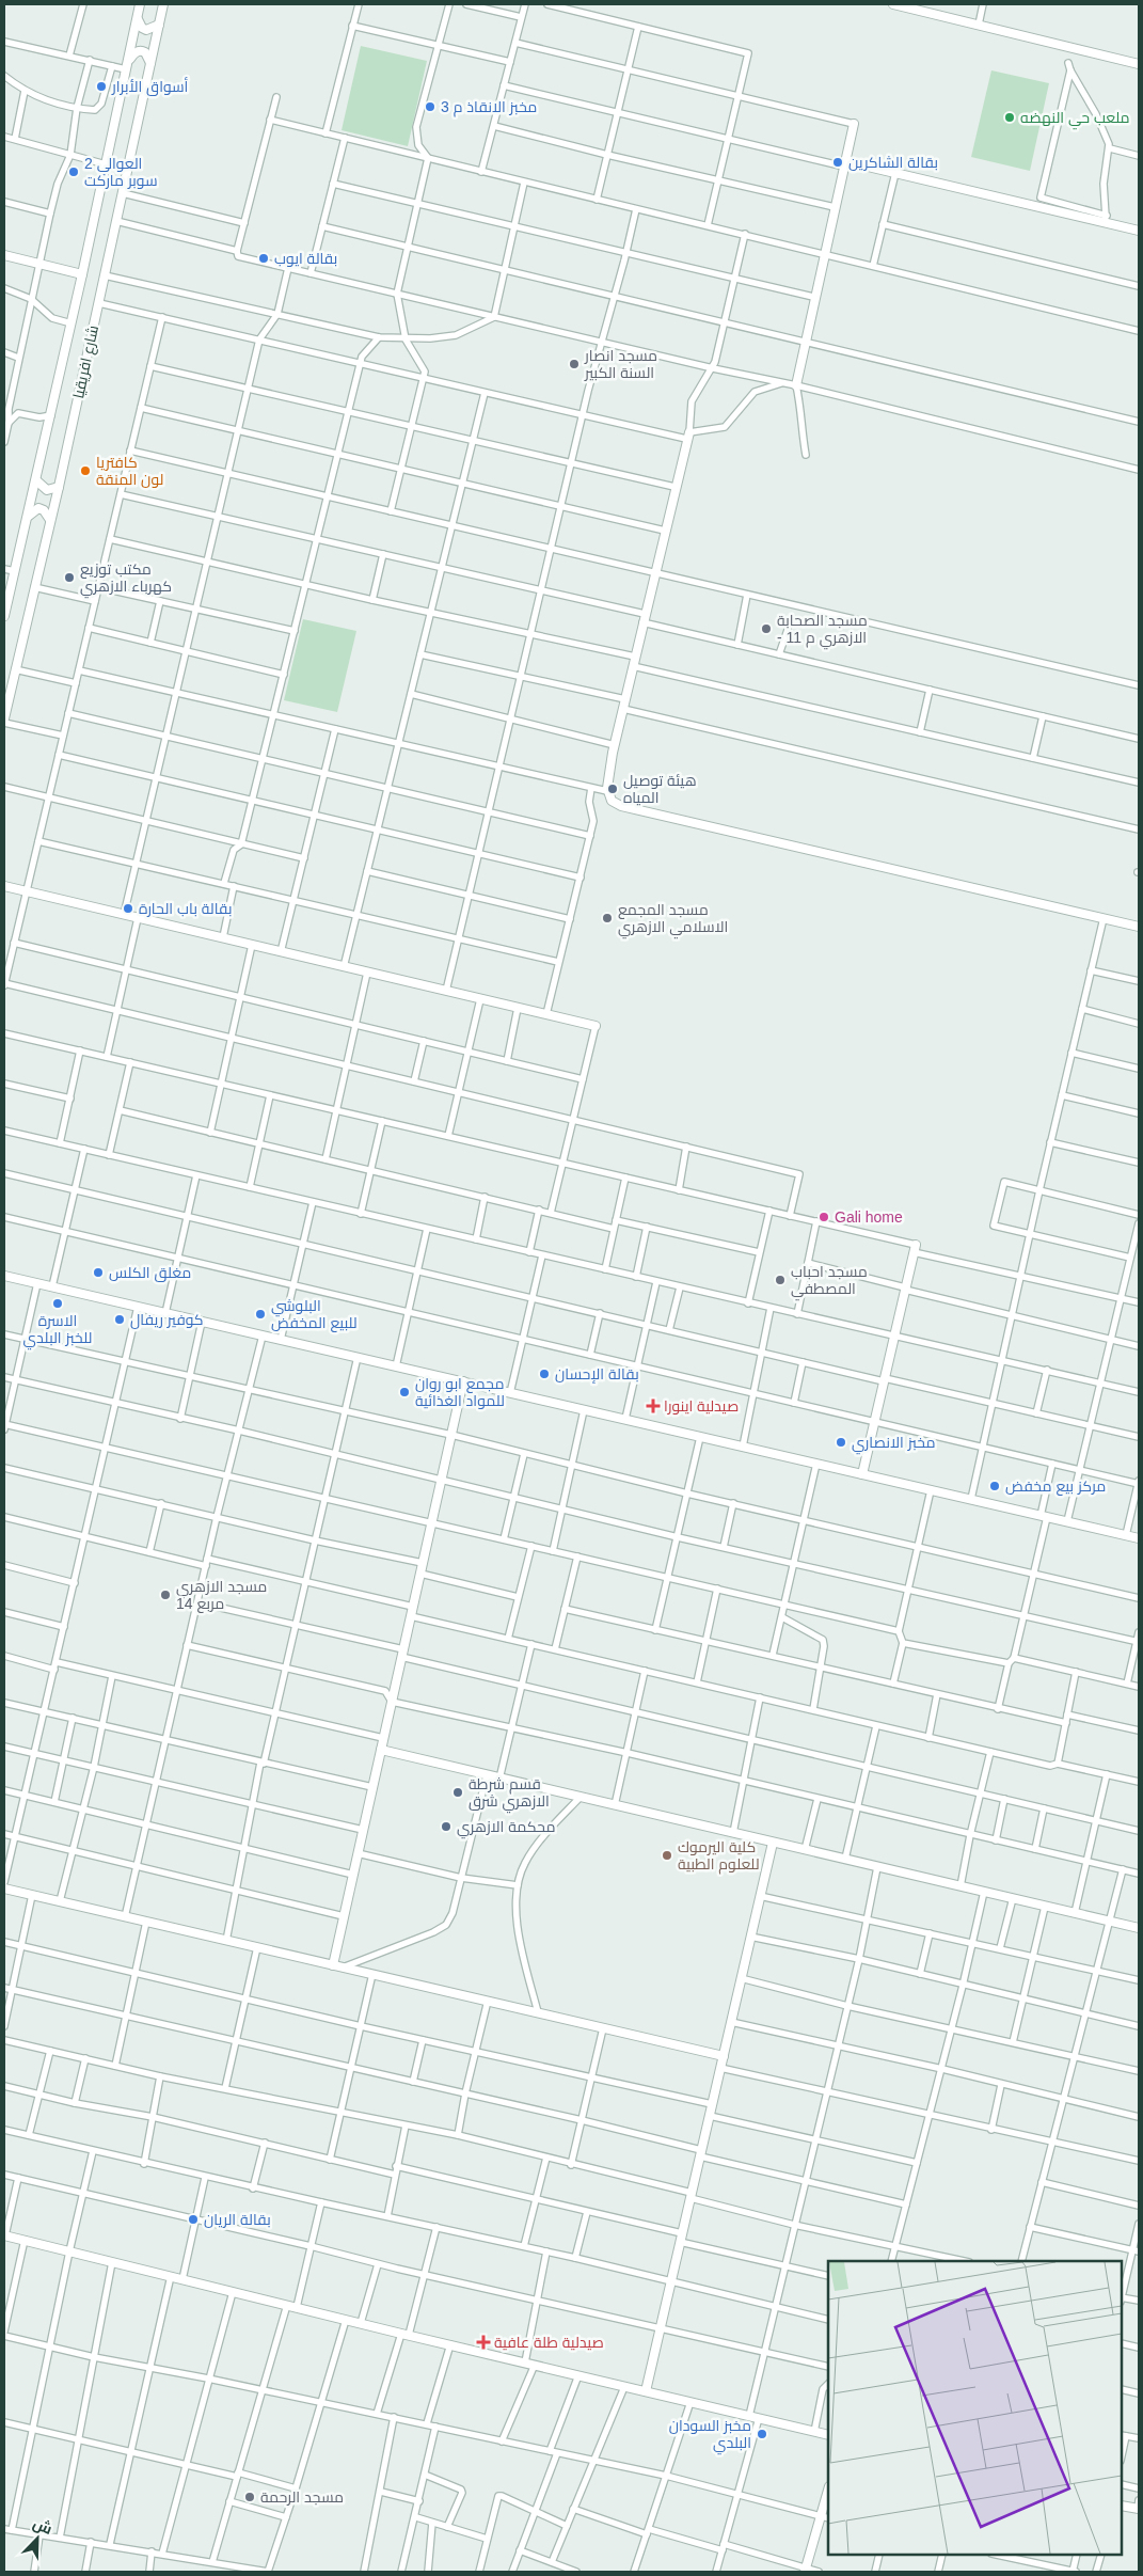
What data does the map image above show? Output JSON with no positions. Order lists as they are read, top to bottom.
{
  "streets": {
    "street": ["شارع افريقيا"]
  },
  "places": {
    "other": [
      "أسواق الأبرار",
      "مخبز الانقاذ م 3",
      "ملعب حي النهضه",
      "بقالة الشاكرين",
      "العوالي 2 سوبر ماركت",
      "بقالة ايوب",
      "مسجد انصار السنة الكبير",
      "كافتريا لون المنقة",
      "مكتب توزيع كهرباء الازهري",
      "مسجد الصحابة - الازهري م 11",
      "هيئة توصيل المياه",
      "بقالة باب الحارة",
      "مسجد المجمع الاسلامي الازهري",
      "Gali home",
      "مغلق الكلس",
      "مسجد احباب المصطفي",
      "الاسرة للخبز البلدي",
      "البلوشي للبيع المخفض",
      "كوفير ريفال",
      "بقالة الإحسان",
      "مجمع ابو روان للمواد الغذائية",
      "مخبز الانصاري",
      "مركز بيع مخفض",
      "مسجد الازهري مربع 14",
      "قسم شرطة الازهري شرق",
      "محكمة الازهري",
      "كلية اليرموك للعلوم الطبية",
      "بقالة الريان",
      "مخبز السودان البلدي",
      "مسجد الرحمة"
    ],
    "health": ["صيدلية اينورا", "صيدلية طلة عافية"]
  },
  "north": "top right"
}
